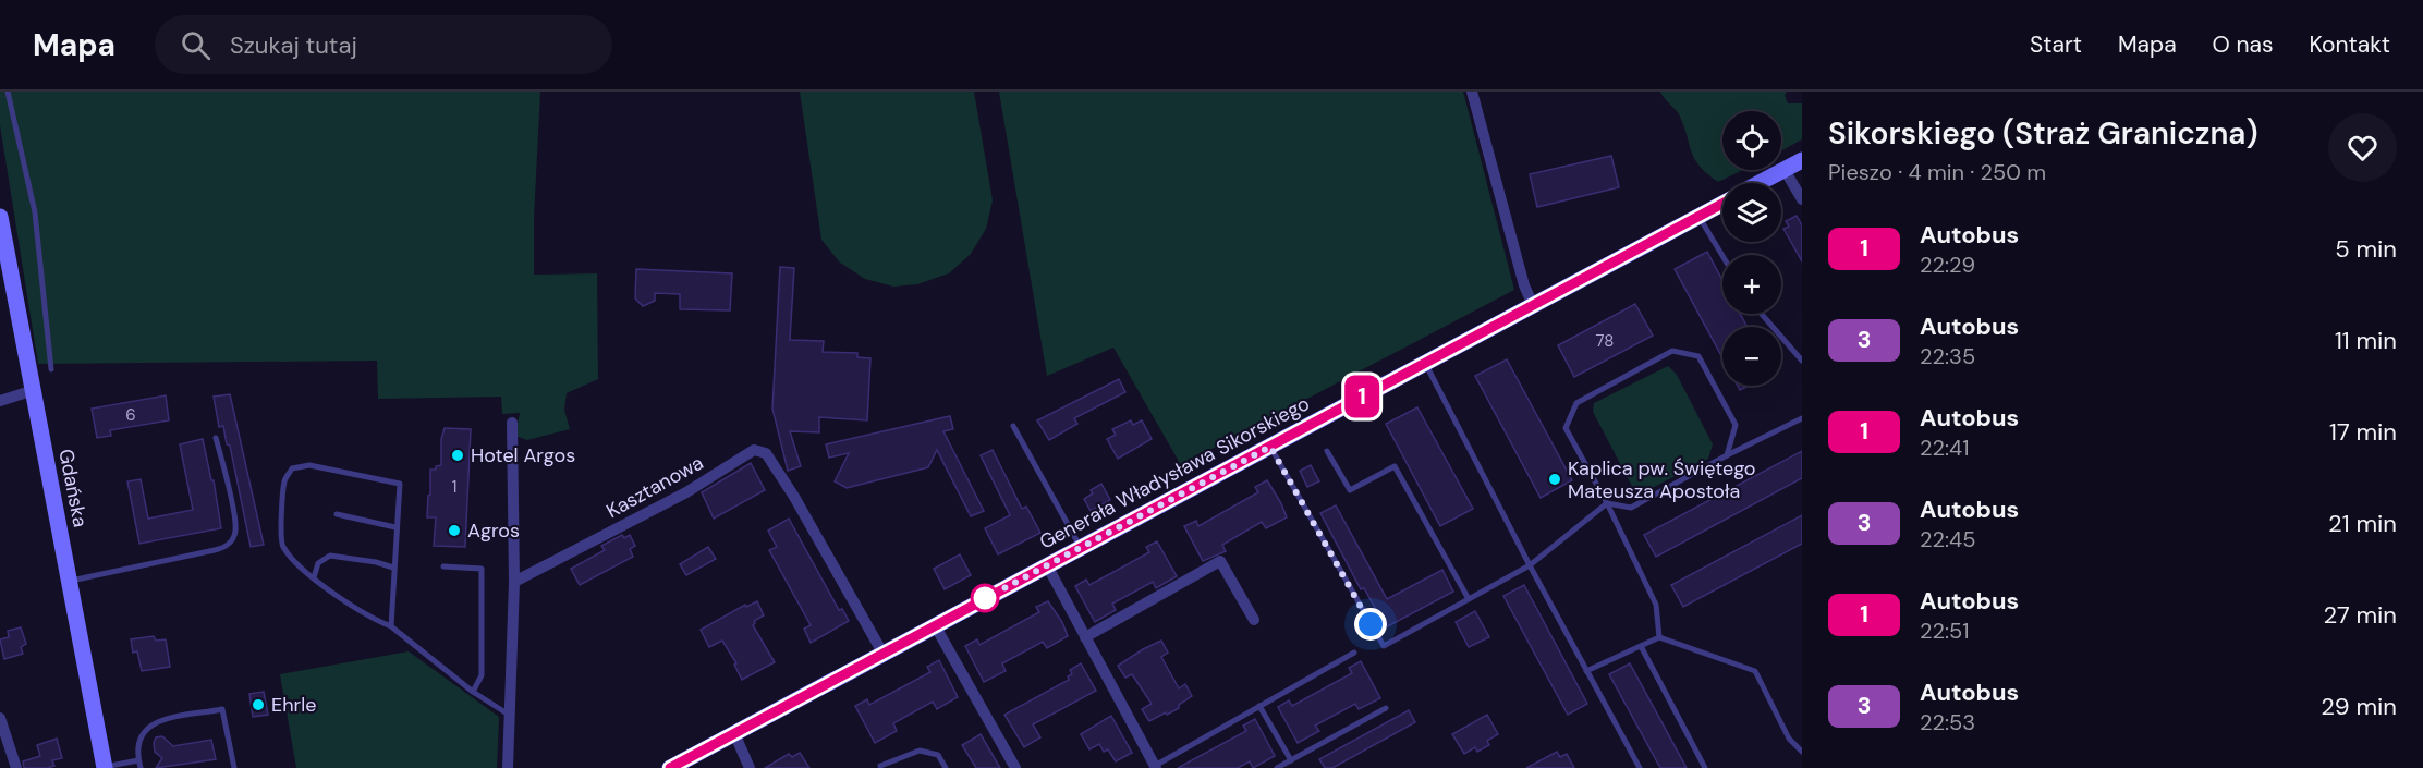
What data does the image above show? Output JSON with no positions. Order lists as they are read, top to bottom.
{
  "streets": {
    "main road": ["Generała Władysława Sikorskiego", "Gdańska"],
    "street": ["Kasztanowa"]
  },
  "crossings": [
    ["Generała Władysława Sikorskiego", "Kasztanowa"]
  ],
  "places": [
    "Hotel Argos",
    "Kaplica pw. Świętego Mateusza Apostoła",
    "Agros",
    "Ehrle"
  ],
  "lines": ["bus line 1"],
  "house_numbers": ["78", "6", "1"],
  "page": {
    "header": "Mapa",
    "search": "Szukaj tutaj",
    "nav": [
      "Start",
      "Mapa",
      "O nas",
      "Kontakt"
    ],
    "on_map": "1",
    "heading": ["Sikorskiego (Straż Graniczna)", "Pieszo · 4 min · 250 m"],
    "map_buttons": ["+", "−"],
    "list": [
      {
        "mark": "1",
        "name": "Autobus",
        "note": "22:29",
        "value": "5 min"
      },
      {
        "mark": "3",
        "name": "Autobus",
        "note": "22:35",
        "value": "11 min"
      },
      {
        "mark": "1",
        "name": "Autobus",
        "note": "22:41",
        "value": "17 min"
      },
      {
        "mark": "3",
        "name": "Autobus",
        "note": "22:45",
        "value": "21 min"
      },
      {
        "mark": "1",
        "name": "Autobus",
        "note": "22:51",
        "value": "27 min"
      },
      {
        "mark": "3",
        "name": "Autobus",
        "note": "22:53",
        "value": "29 min"
      }
    ]
  }
}
